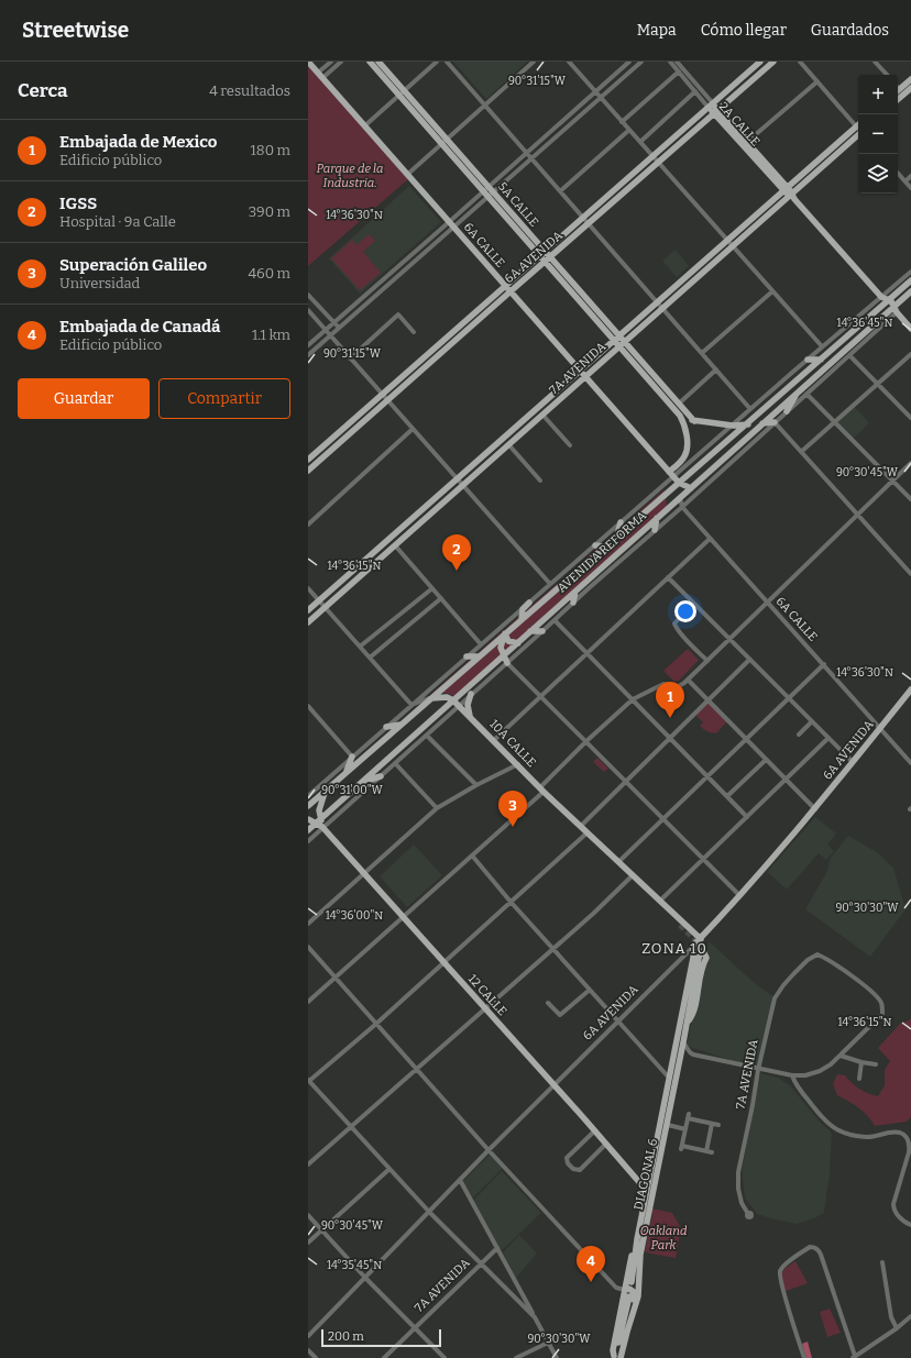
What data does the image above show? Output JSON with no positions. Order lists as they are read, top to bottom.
{
  "streets": {
    "main road": [
      "2A CALLE",
      "5A CALLE",
      "6A CALLE",
      "6A AVENIDA",
      "7A AVENIDA",
      "AVENIDA REFORMA",
      "10A CALLE",
      "12 CALLE",
      "DIAGONAL 6"
    ]
  },
  "crossings": [
    ["2A CALLE", "6A AVENIDA"],
    ["2A CALLE", "7A AVENIDA"],
    ["5A CALLE", "6A CALLE"],
    ["5A CALLE", "6A AVENIDA"],
    ["5A CALLE", "7A AVENIDA"],
    ["5A CALLE", "AVENIDA REFORMA"],
    ["6A CALLE", "6A AVENIDA"],
    ["6A CALLE", "7A AVENIDA"],
    ["6A CALLE", "AVENIDA REFORMA"],
    ["6A AVENIDA", "10A CALLE"],
    ["6A AVENIDA", "12 CALLE"],
    ["6A AVENIDA", "DIAGONAL 6"],
    ["AVENIDA REFORMA", "10A CALLE"],
    ["12 CALLE", "DIAGONAL 6"]
  ],
  "districts": ["ZONA 10"],
  "parks": ["Parque de la Industria.", "Oakland Park"],
  "scale_bar": "200 m",
  "page": {
    "header": "Streetwise",
    "nav": ["Mapa", "Cómo llegar", "Guardados"],
    "heading": ["Cerca", "4 resultados"],
    "map_buttons": ["+", "−"],
    "list": [
      {
        "mark": "1",
        "name": "Embajada de Mexico",
        "note": "Edificio público",
        "value": "180 m"
      },
      {
        "mark": "2",
        "name": "IGSS",
        "note": "Hospital · 9a Calle",
        "value": "390 m"
      },
      {
        "mark": "3",
        "name": "Superación Galileo",
        "note": "Universidad",
        "value": "460 m"
      },
      {
        "mark": "4",
        "name": "Embajada de Canadá",
        "note": "Edificio público",
        "value": "1.1 km"
      }
    ],
    "buttons": ["Guardar", "Compartir"],
    "pins": [
      "2",
      "1",
      "3",
      "4"
    ],
    "scale": "200 m"
  },
  "coordinates": [
    "90°31'15\"W",
    "14°36'30\"N",
    "14°36'45\"N",
    "90°30'45\"W",
    "14°36'15\"N",
    "90°31'00\"W",
    "90°30'30\"W",
    "14°36'00\"N",
    "14°35'45\"N"
  ]
}
